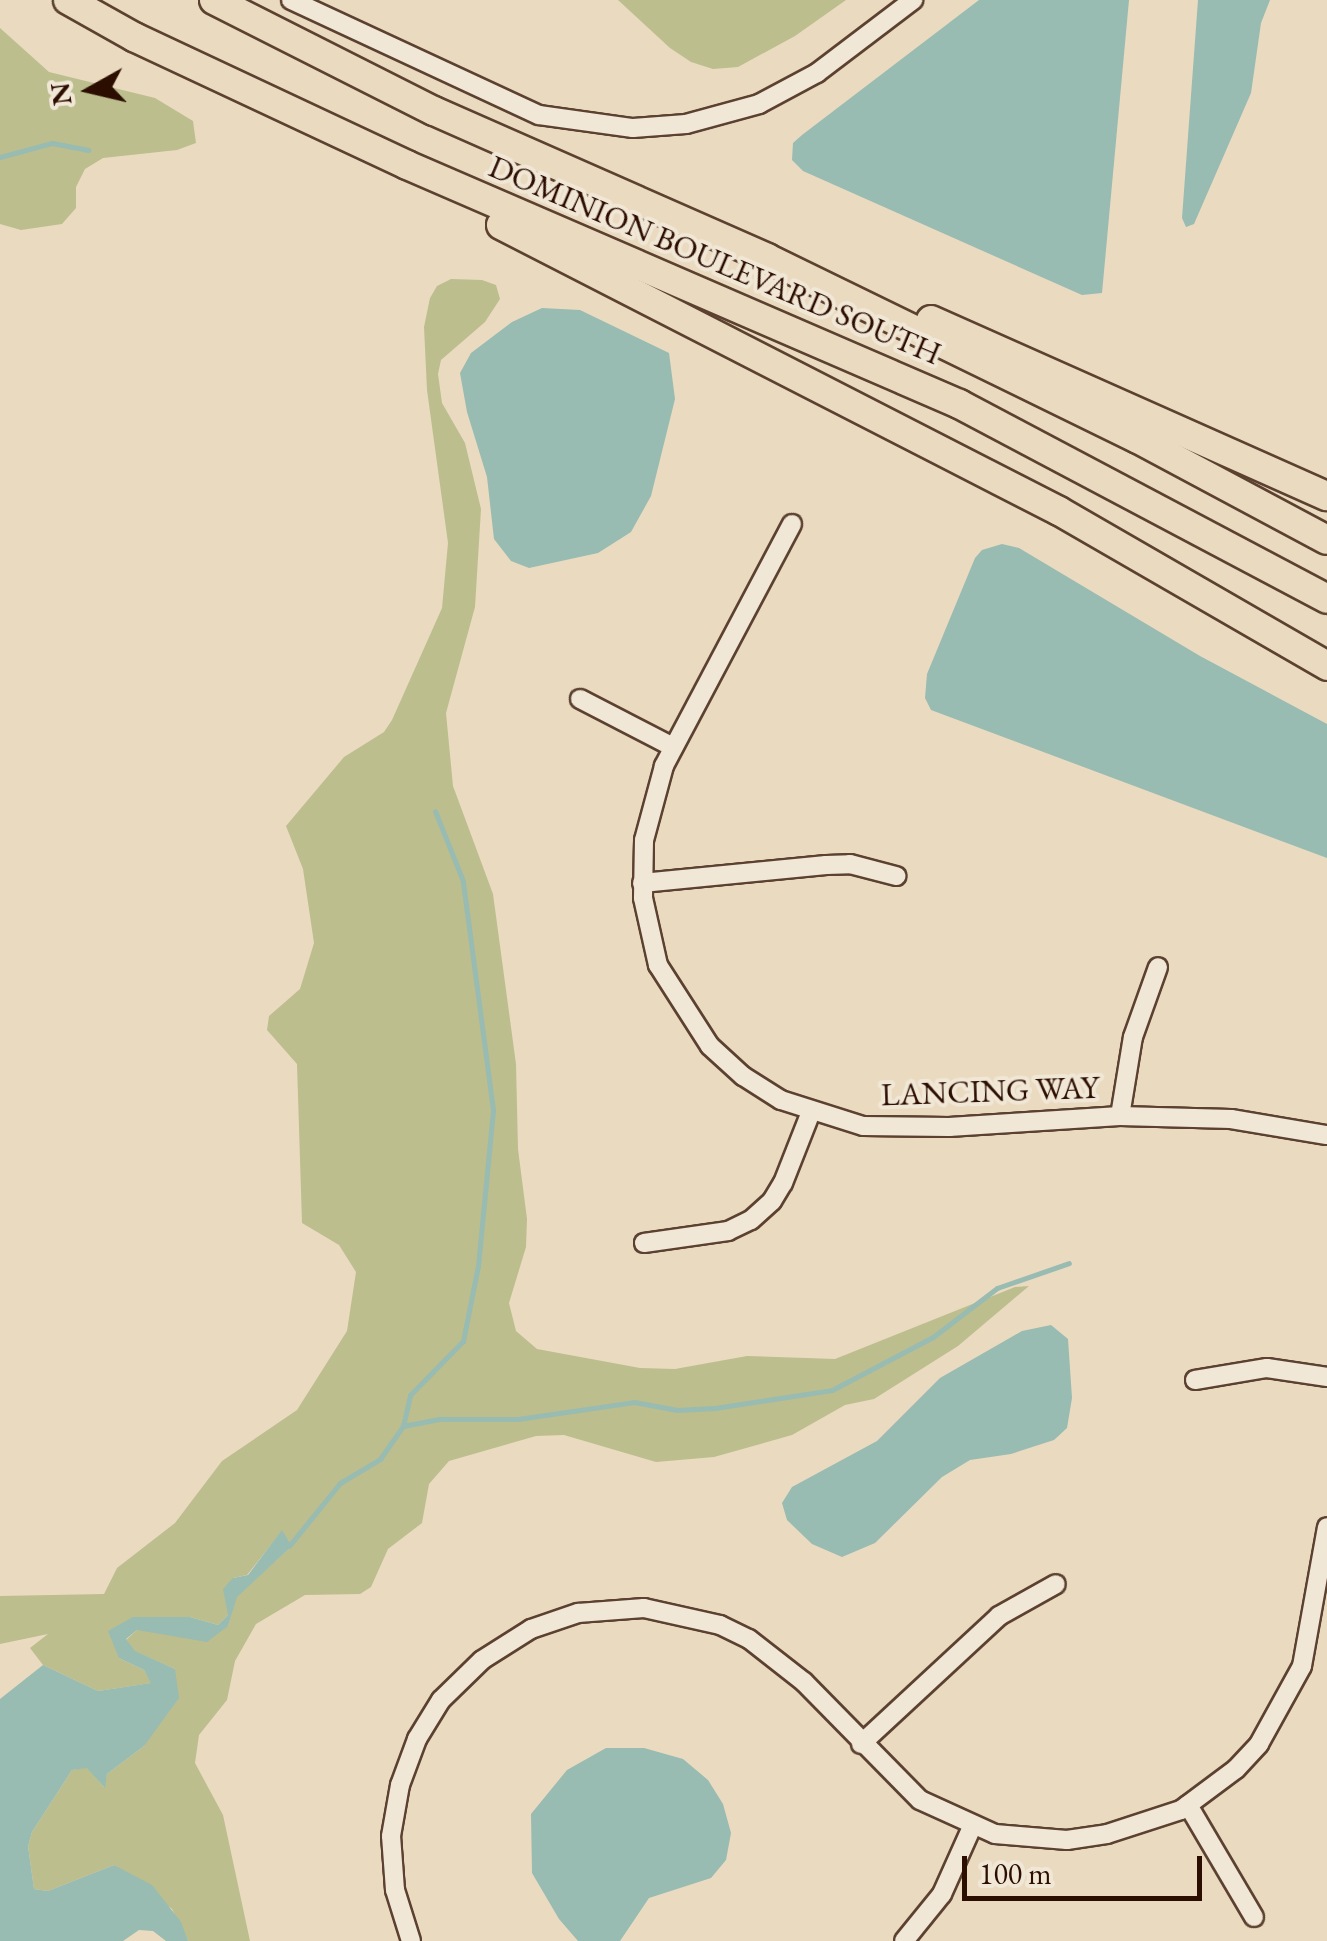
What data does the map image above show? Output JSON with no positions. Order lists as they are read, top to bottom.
{
  "streets": {
    "highway": ["DOMINION BOULEVARD SOUTH"],
    "street": ["LANCING WAY"]
  },
  "scale_bar": "100 m",
  "north": "left"
}
